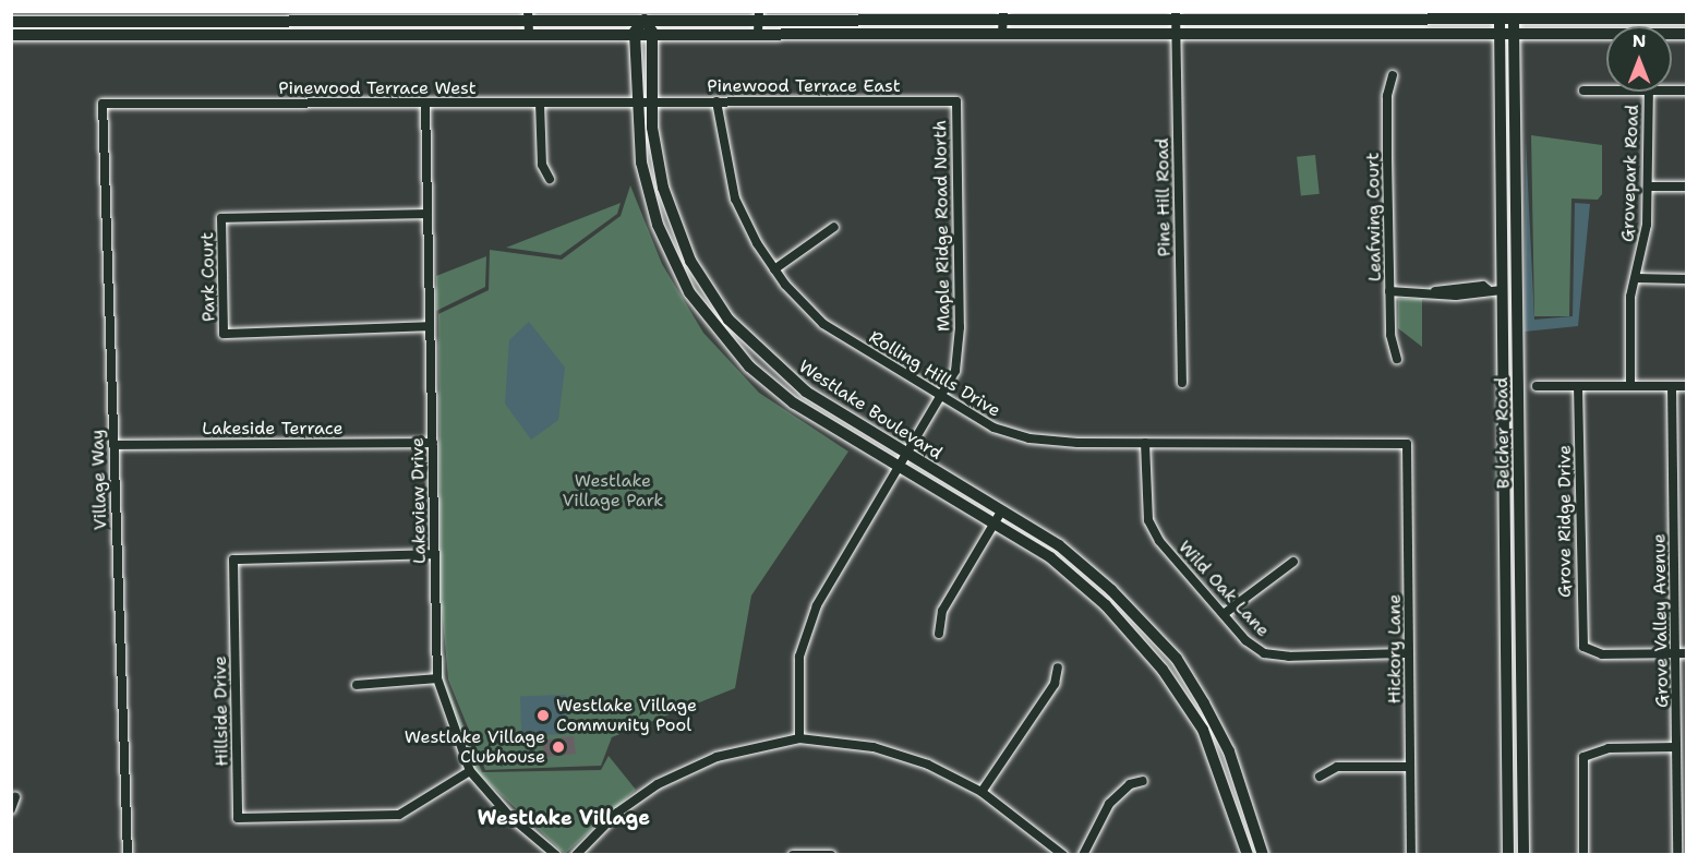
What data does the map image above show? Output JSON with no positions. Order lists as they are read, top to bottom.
{
  "streets": {
    "main road": ["Westlake Boulevard", "Belcher Road"],
    "street": [
      "Pinewood Terrace East",
      "Pinewood Terrace West",
      "Grovepark Road",
      "Pine Hill Road",
      "Leafwing Court",
      "Maple Ridge Road North",
      "Park Court",
      "Rolling Hills Drive",
      "Lakeside Terrace",
      "Village Way",
      "Lakeview Drive",
      "Grove Ridge Drive",
      "Wild Oak Lane",
      "Grove Valley Avenue",
      "Hickory Lane",
      "Hillside Drive"
    ]
  },
  "crossings": [
    ["Pinewood Terrace East", "Pinewood Terrace West"],
    ["Pinewood Terrace East", "Maple Ridge Road North"],
    ["Pinewood Terrace East", "Rolling Hills Drive"],
    ["Pinewood Terrace East", "Westlake Boulevard"],
    ["Pinewood Terrace West", "Westlake Boulevard"],
    ["Pinewood Terrace West", "Village Way"],
    ["Pinewood Terrace West", "Lakeview Drive"],
    ["Maple Ridge Road North", "Rolling Hills Drive"],
    ["Maple Ridge Road North", "Westlake Boulevard"],
    ["Park Court", "Lakeview Drive"],
    ["Rolling Hills Drive", "Wild Oak Lane"],
    ["Rolling Hills Drive", "Hickory Lane"],
    ["Lakeside Terrace", "Village Way"],
    ["Lakeside Terrace", "Lakeview Drive"],
    ["Lakeview Drive", "Hillside Drive"],
    ["Grove Ridge Drive", "Grove Valley Avenue"],
    ["Wild Oak Lane", "Hickory Lane"]
  ],
  "districts": ["Westlake Village"],
  "parks": ["Westlake Village Park"],
  "places": ["Westlake Village Community Pool", "Westlake Village Clubhouse"],
  "north": "top"
}
